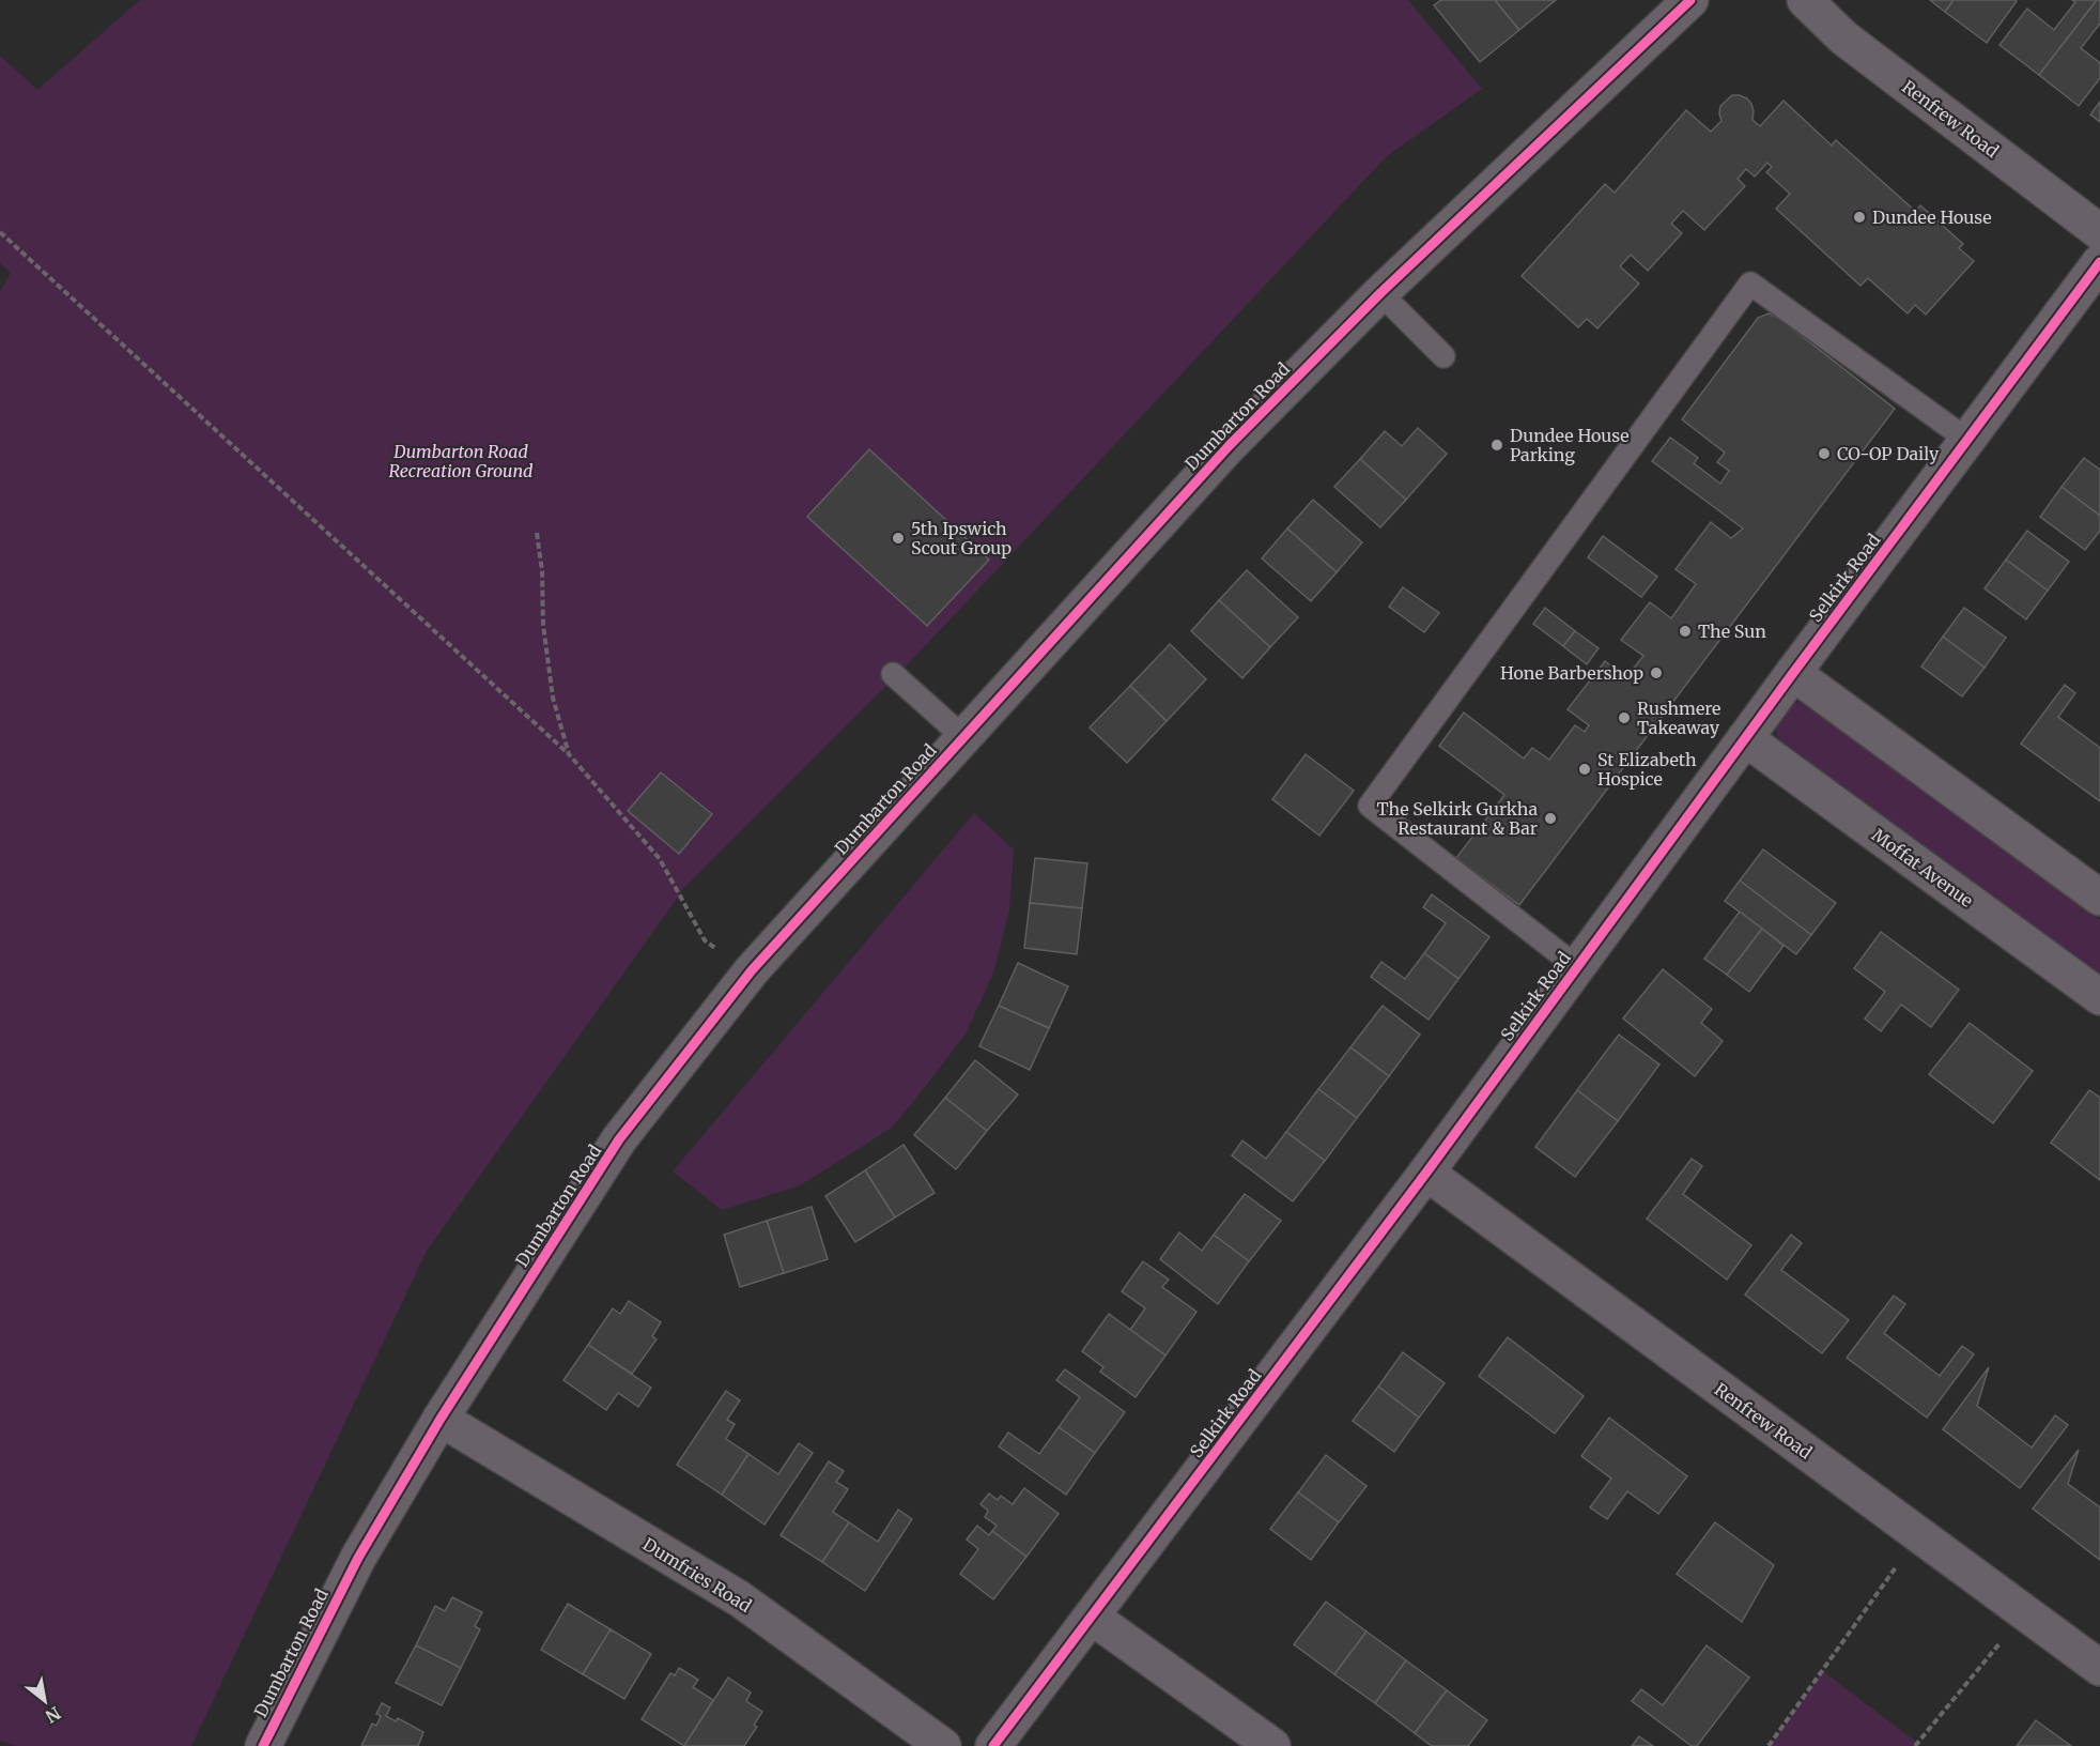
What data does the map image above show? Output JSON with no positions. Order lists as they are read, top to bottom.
{
  "streets": {
    "street": [
      "Renfrew Road",
      "Dumbarton Road",
      "Selkirk Road",
      "Moffat Avenue",
      "Dumfries Road"
    ]
  },
  "crossings": [
    ["Renfrew Road", "Selkirk Road"],
    ["Dumbarton Road", "Dumfries Road"],
    ["Selkirk Road", "Moffat Avenue"]
  ],
  "parks": ["Dumbarton Road Recreation Ground"],
  "places": [
    "Dundee House",
    "Dundee House Parking",
    "CO-OP Daily",
    "5th Ipswich Scout Group",
    "The Sun",
    "Hone Barbershop",
    "Rushmere Takeaway",
    "St Elizabeth Hospice",
    "The Selkirk Gurkha Restaurant & Bar"
  ],
  "north": "bottom right"
}
